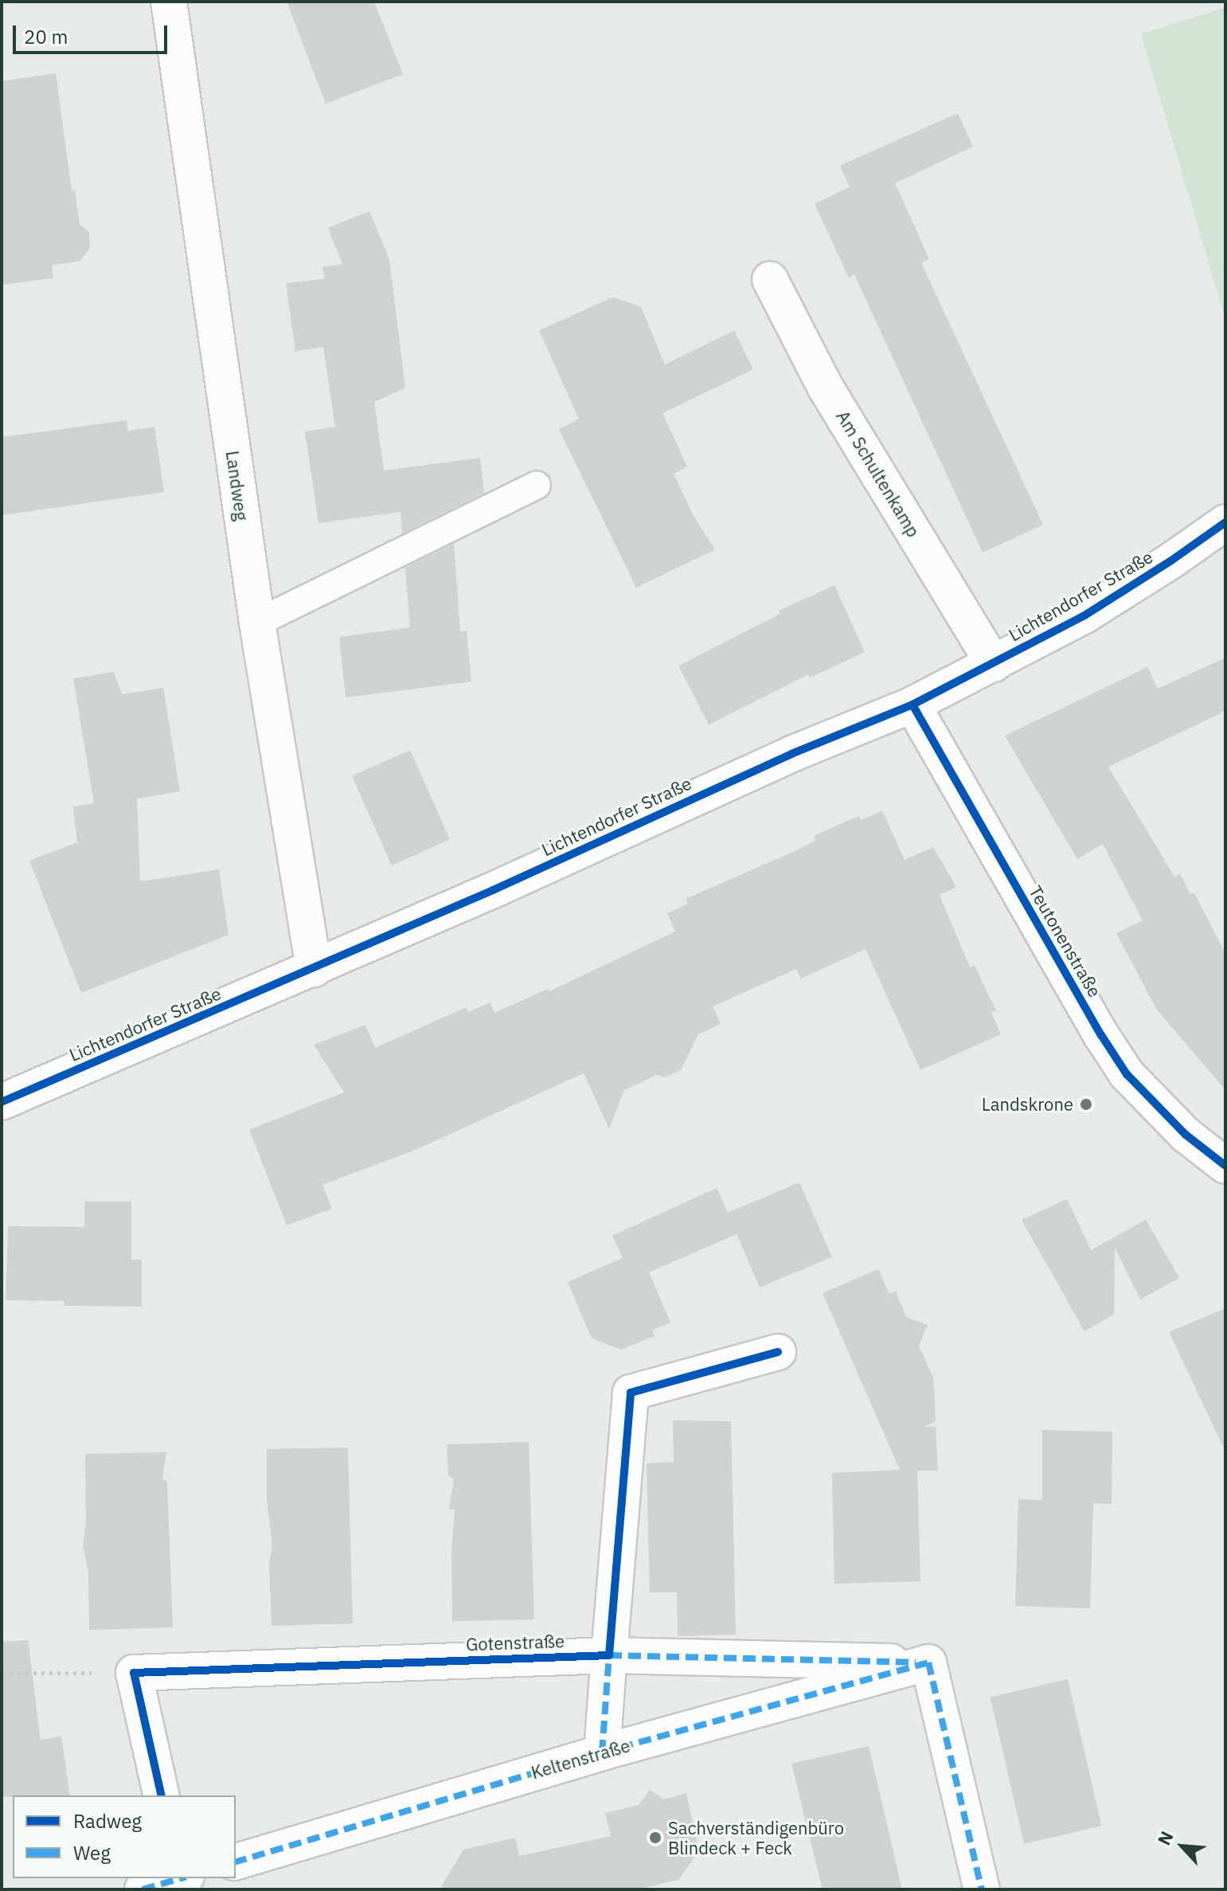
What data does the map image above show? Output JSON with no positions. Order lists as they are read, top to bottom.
{
  "streets": {
    "street": [
      "Am Schultenkamp",
      "Landweg",
      "Lichtendorfer Straße",
      "Teutonenstraße",
      "Gotenstraße",
      "Keltenstraße"
    ]
  },
  "crossings": [
    ["Am Schultenkamp", "Lichtendorfer Straße"],
    ["Landweg", "Lichtendorfer Straße"],
    ["Lichtendorfer Straße", "Teutonenstraße"],
    ["Gotenstraße", "Keltenstraße"]
  ],
  "places": ["Landskrone", "Sachverständigenbüro Blindeck + Feck"],
  "legend": ["Radweg", "Weg"],
  "scale_bar": "20 m",
  "north": "top left"
}
